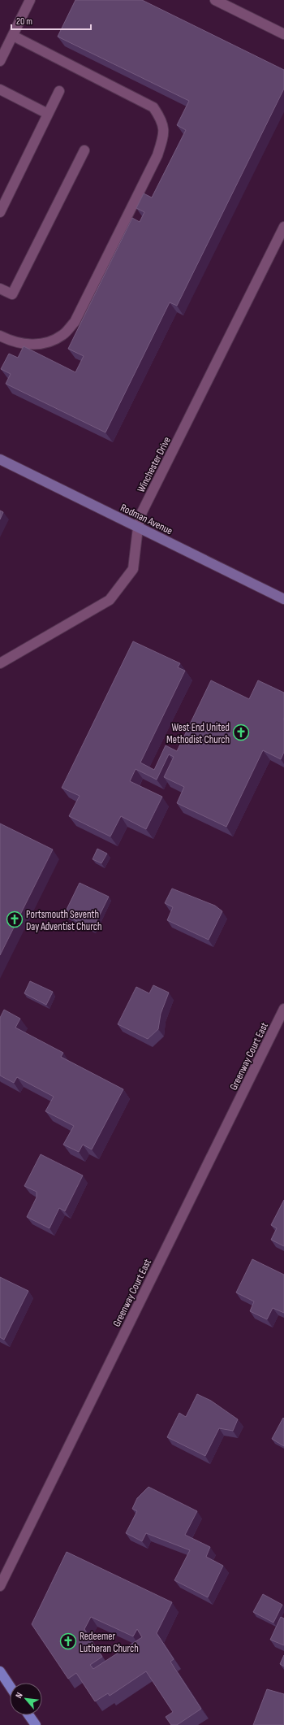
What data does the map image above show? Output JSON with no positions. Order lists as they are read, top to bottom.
{
  "streets": {
    "street": ["Winchester Drive", "Rodman Avenue", "Greenway Court East"]
  },
  "crossings": [
    ["Winchester Drive", "Rodman Avenue"]
  ],
  "places": {
    "church": ["West End United Methodist Church", "Portsmouth Seventh Day Adventist Church", "Redeemer Lutheran Church"]
  },
  "scale_bar": "20 m",
  "north": "top left"
}
